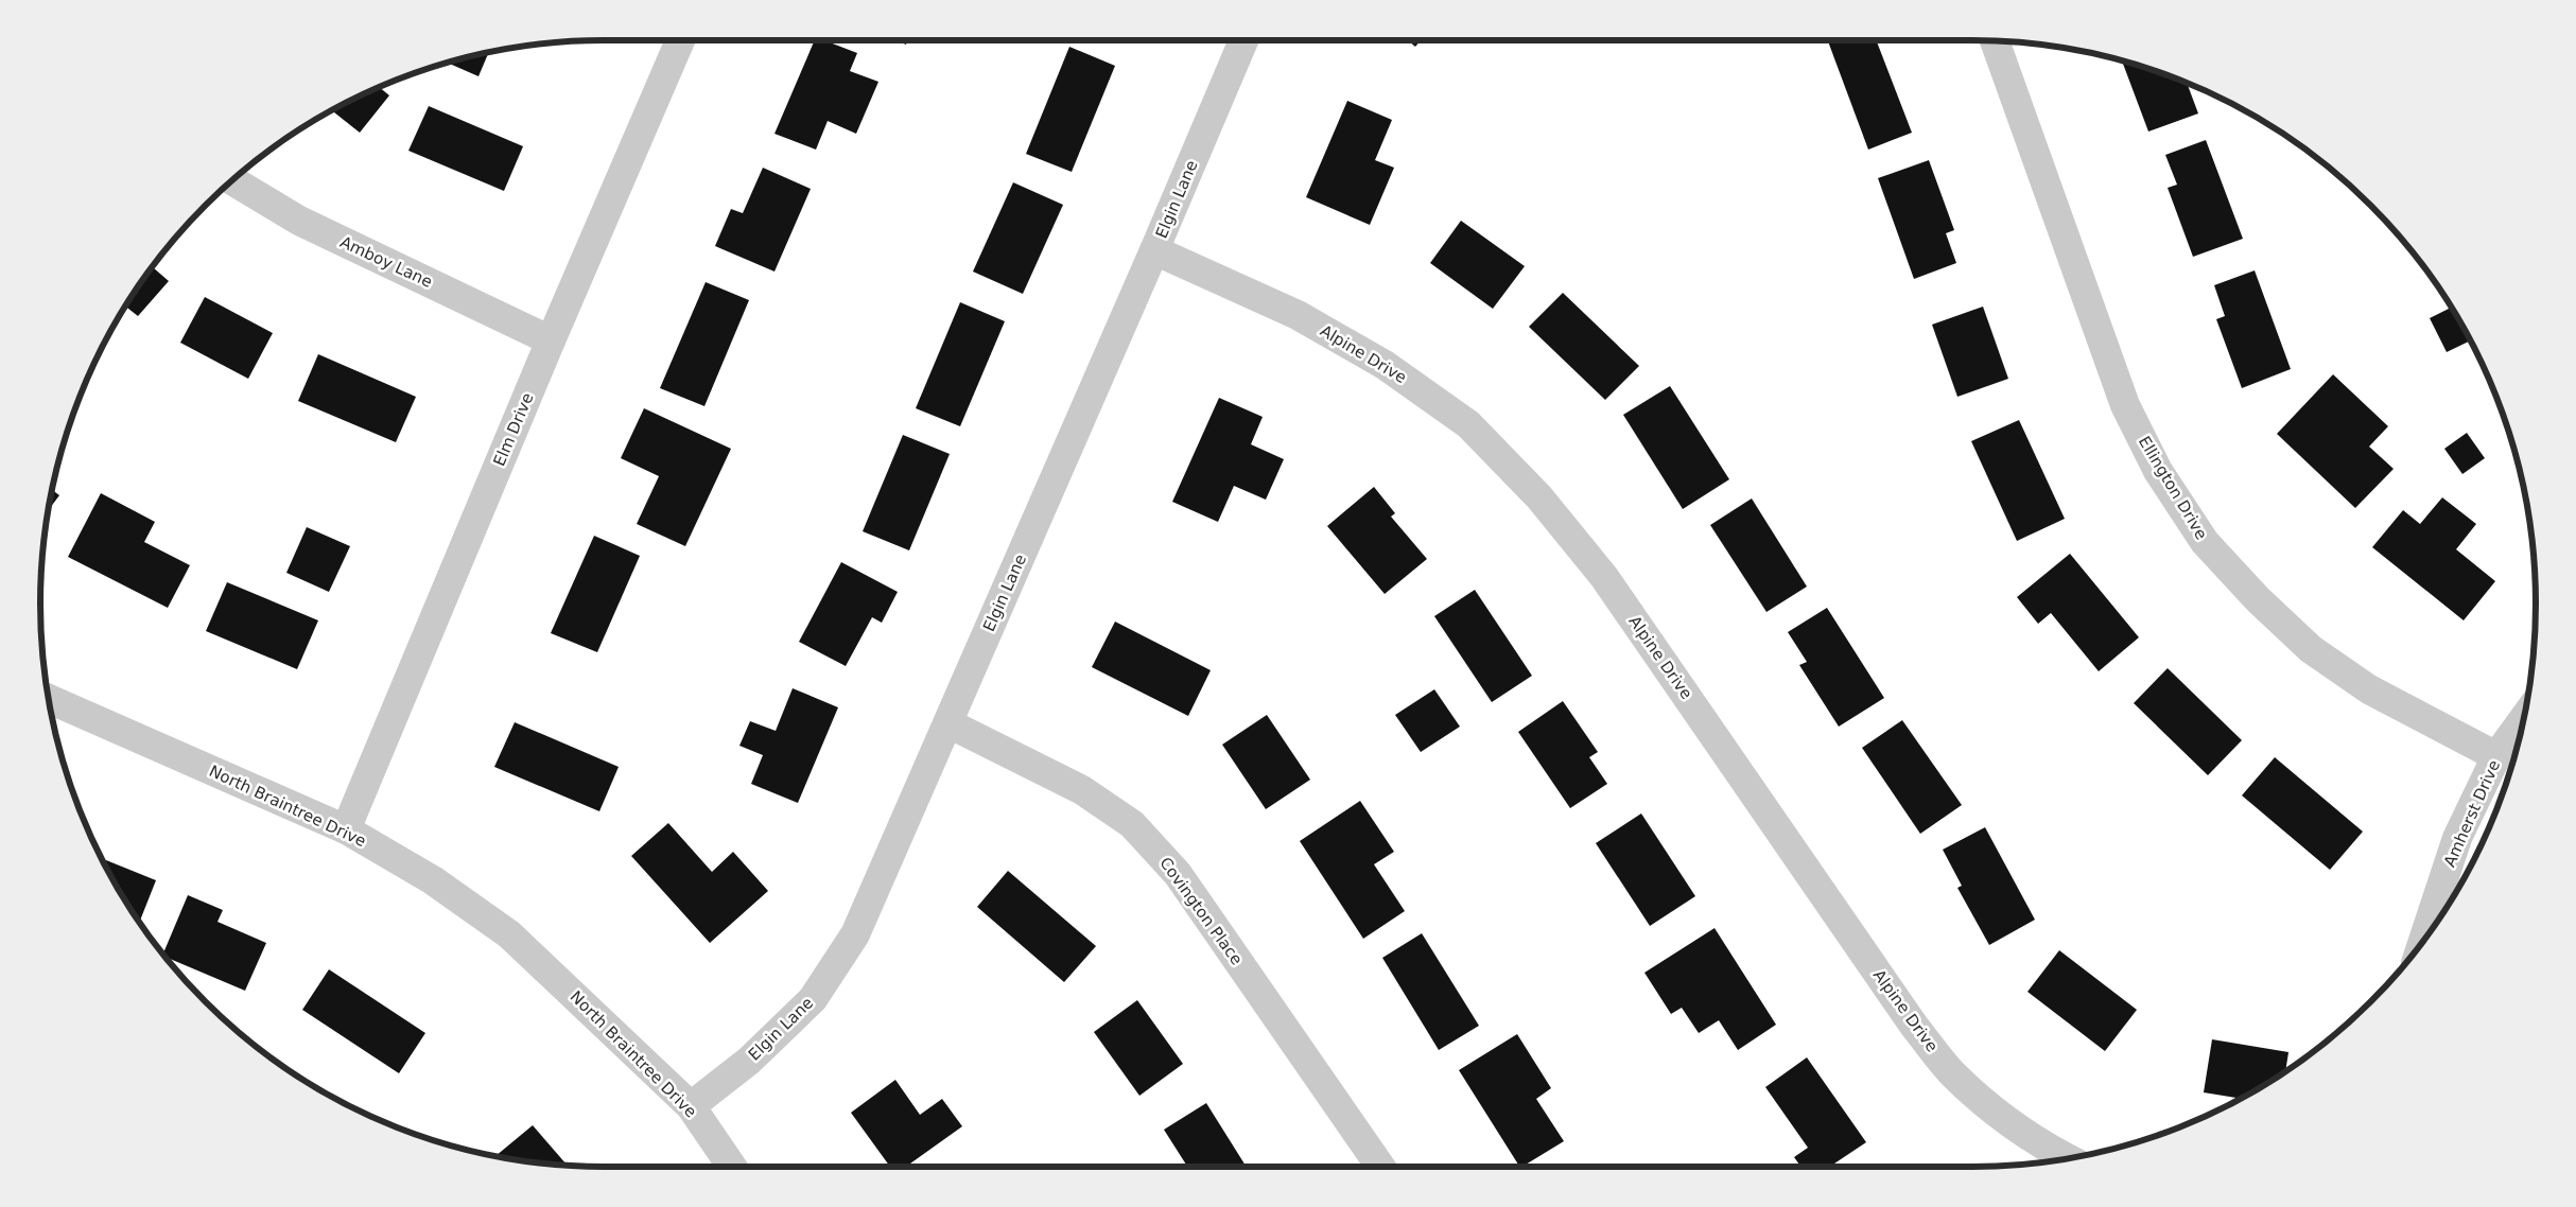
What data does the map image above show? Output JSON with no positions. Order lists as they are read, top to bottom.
{
  "streets": {
    "street": [
      "Elgin Lane",
      "Amboy Lane",
      "Alpine Drive",
      "Elm Drive",
      "Ellington Drive",
      "North Braintree Drive",
      "Amherst Drive",
      "Covington Place"
    ]
  },
  "crossings": [
    ["Elgin Lane", "Alpine Drive"],
    ["Elgin Lane", "North Braintree Drive"],
    ["Elgin Lane", "Covington Place"],
    ["Amboy Lane", "Elm Drive"],
    ["Elm Drive", "North Braintree Drive"],
    ["Ellington Drive", "Amherst Drive"]
  ]
}
